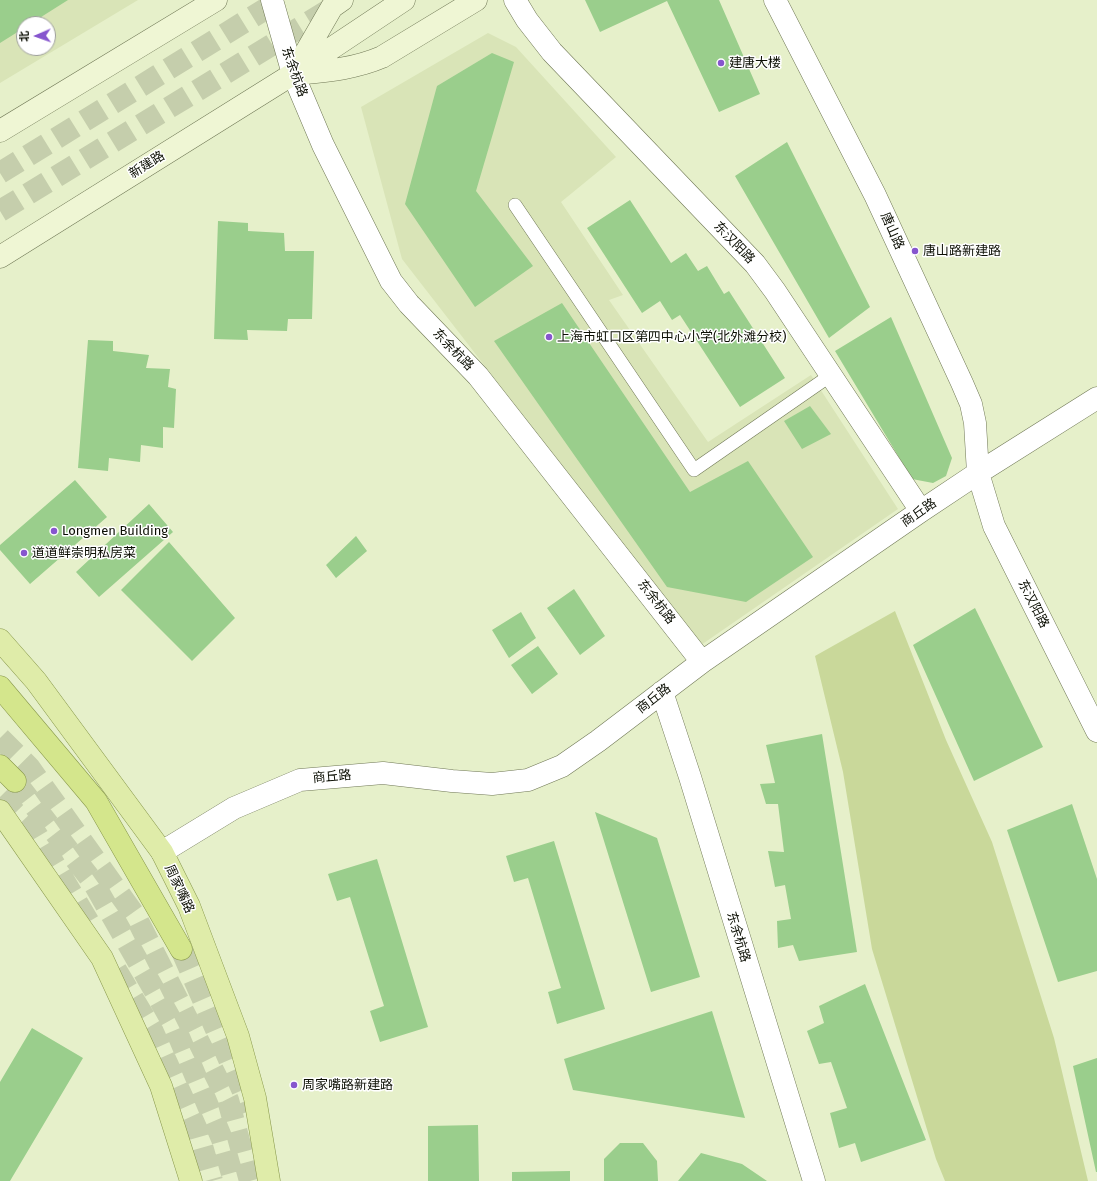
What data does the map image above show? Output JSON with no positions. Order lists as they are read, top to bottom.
{
  "streets": {
    "main road": ["新建路", "周家嘴路"],
    "street": [
      "东余杭路",
      "唐山路",
      "东汉阳路",
      "商丘路"
    ]
  },
  "crossings": [
    ["东余杭路", "新建路"],
    ["东余杭路", "商丘路"],
    ["唐山路", "东汉阳路"],
    ["唐山路", "商丘路"],
    ["东汉阳路", "商丘路"],
    ["商丘路", "周家嘴路"]
  ],
  "places": [
    "建唐大楼",
    "唐山路新建路",
    "上海市虹口区第四中心小学(北外滩分校)",
    "Longmen Building",
    "道道鲜崇明私房菜",
    "周家嘴路新建路"
  ],
  "north": "left"
}
